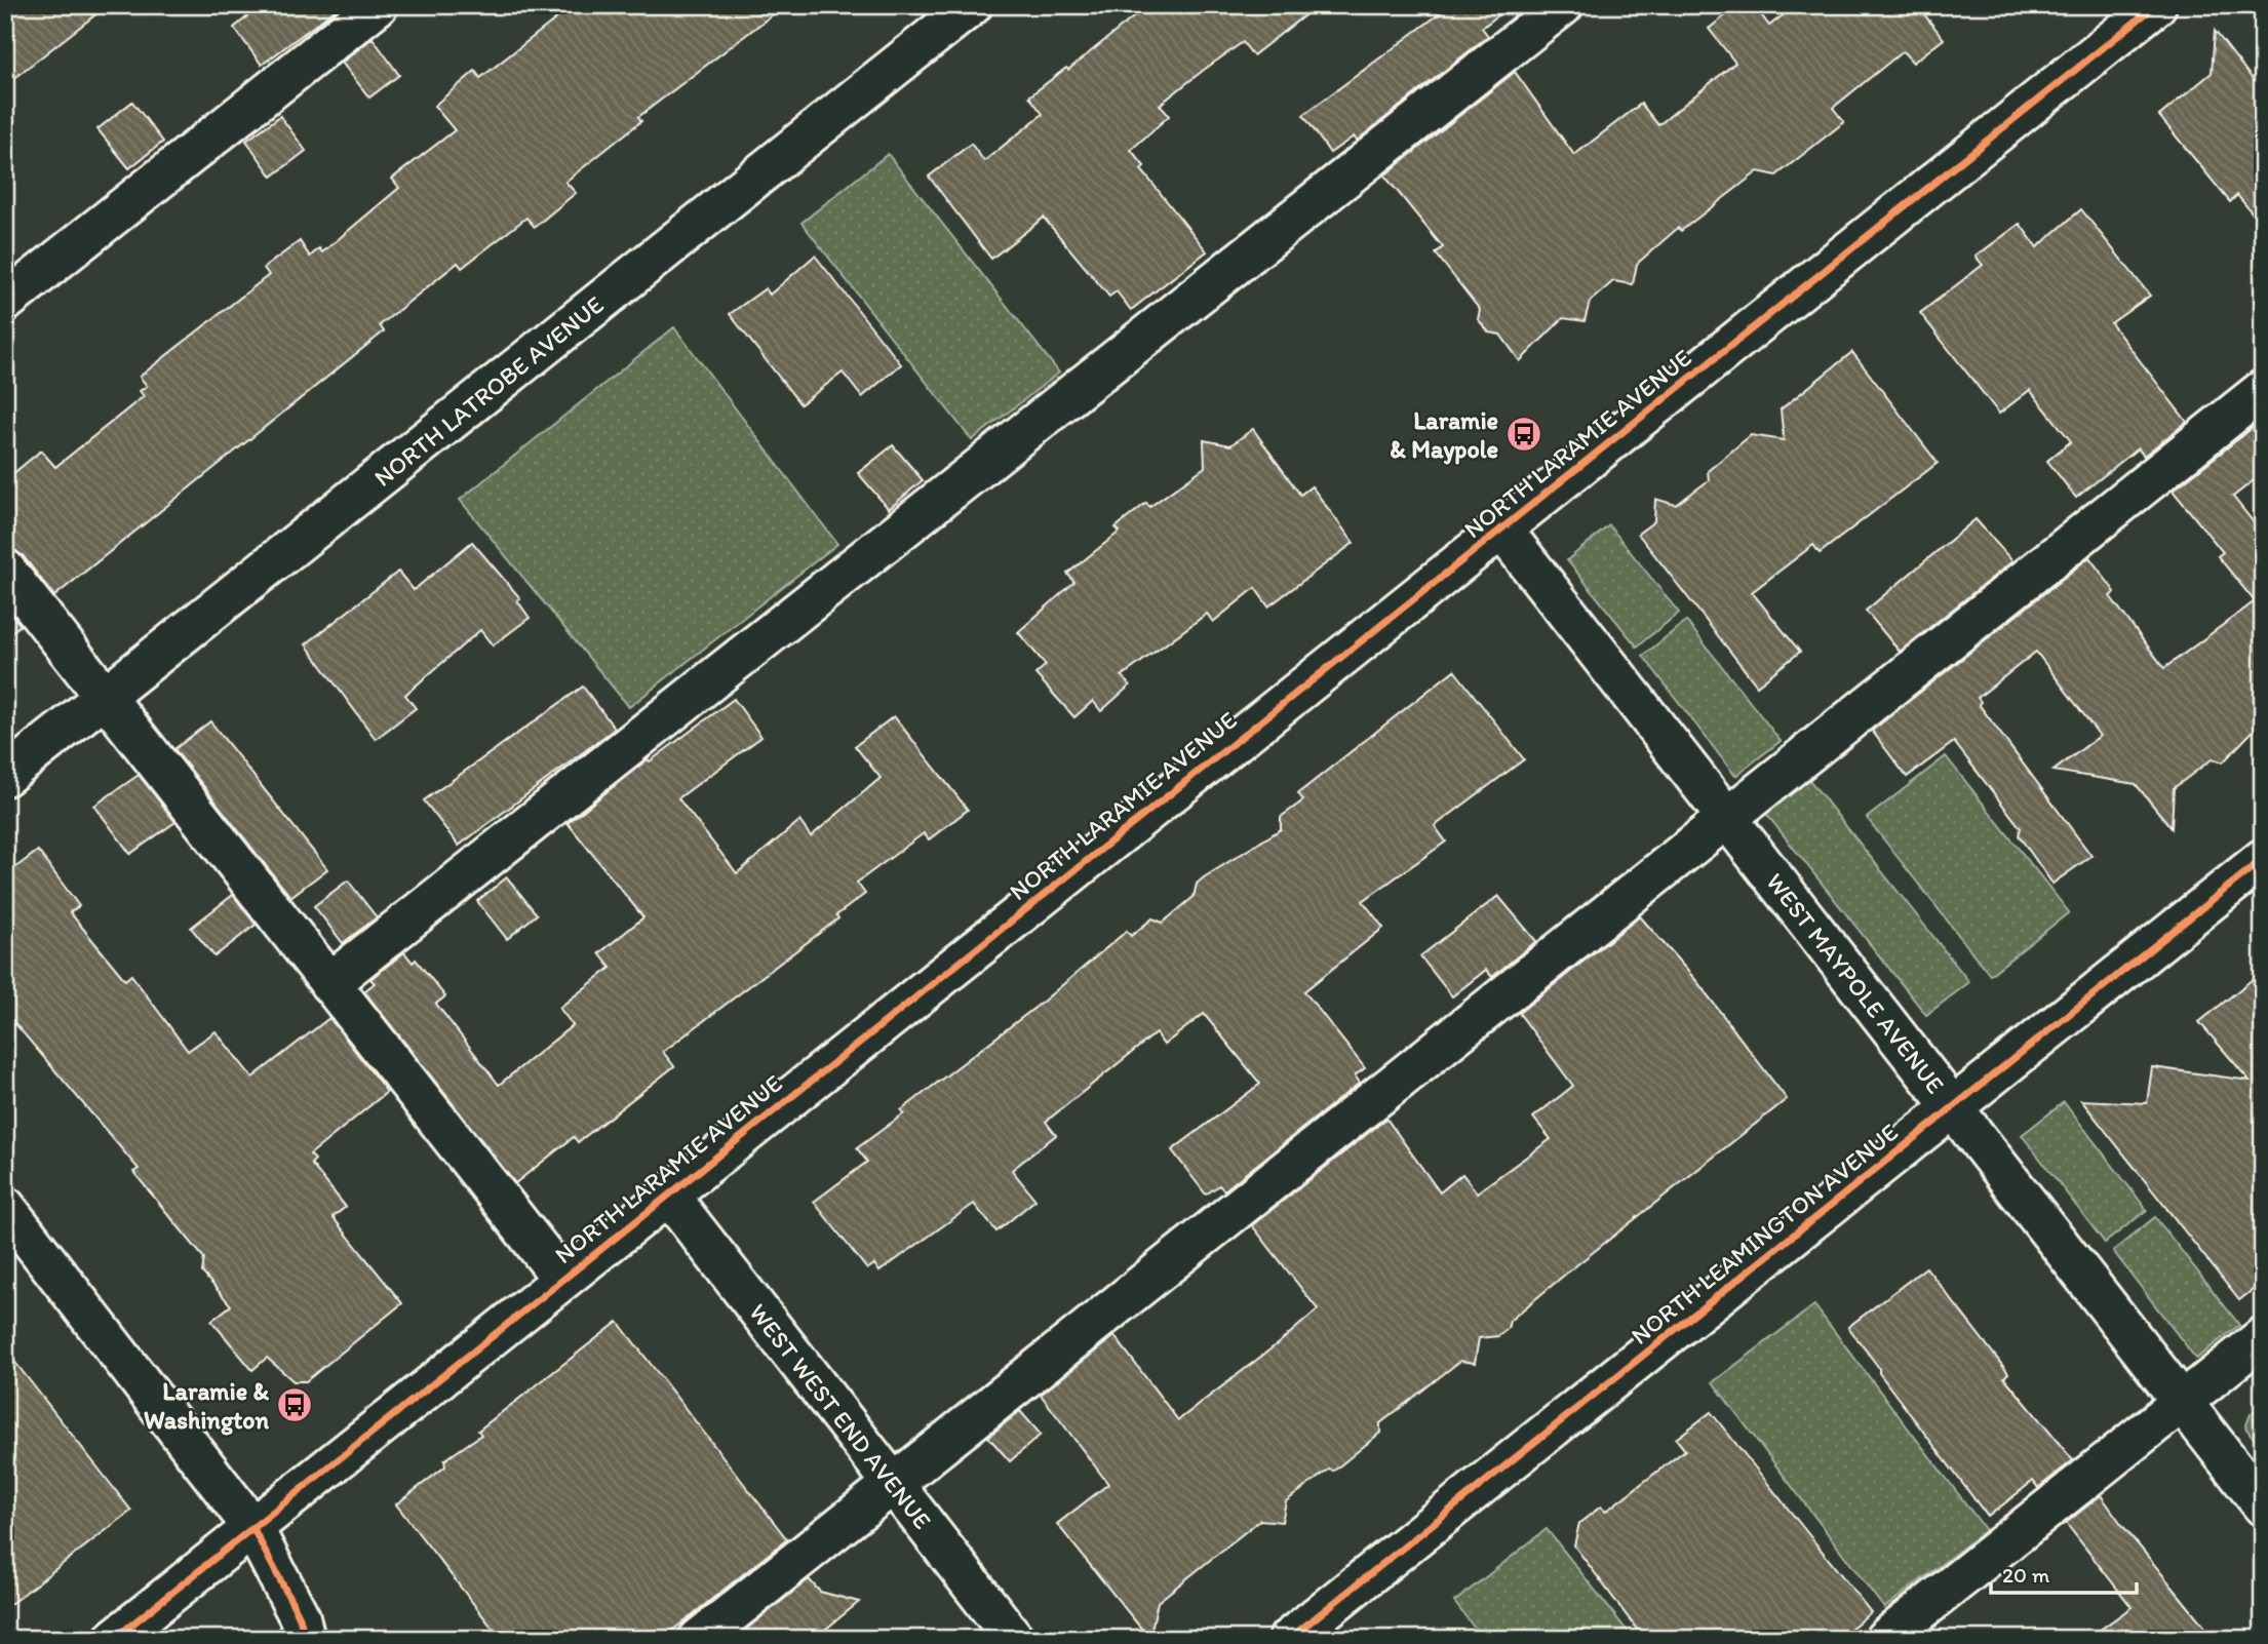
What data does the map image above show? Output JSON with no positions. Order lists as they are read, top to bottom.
{
  "streets": {
    "street": [
      "NORTH LATROBE AVENUE",
      "NORTH LARAMIE AVENUE",
      "WEST MAYPOLE AVENUE",
      "NORTH LEAMINGTON AVENUE",
      "WEST WEST END AVENUE"
    ]
  },
  "crossings": [
    ["NORTH LARAMIE AVENUE", "WEST MAYPOLE AVENUE"],
    ["NORTH LARAMIE AVENUE", "WEST WEST END AVENUE"],
    ["WEST MAYPOLE AVENUE", "NORTH LEAMINGTON AVENUE"]
  ],
  "places": {
    "bus stop": ["Laramie & Maypole", "Laramie & Washington"]
  },
  "scale_bar": "20 m"
}
